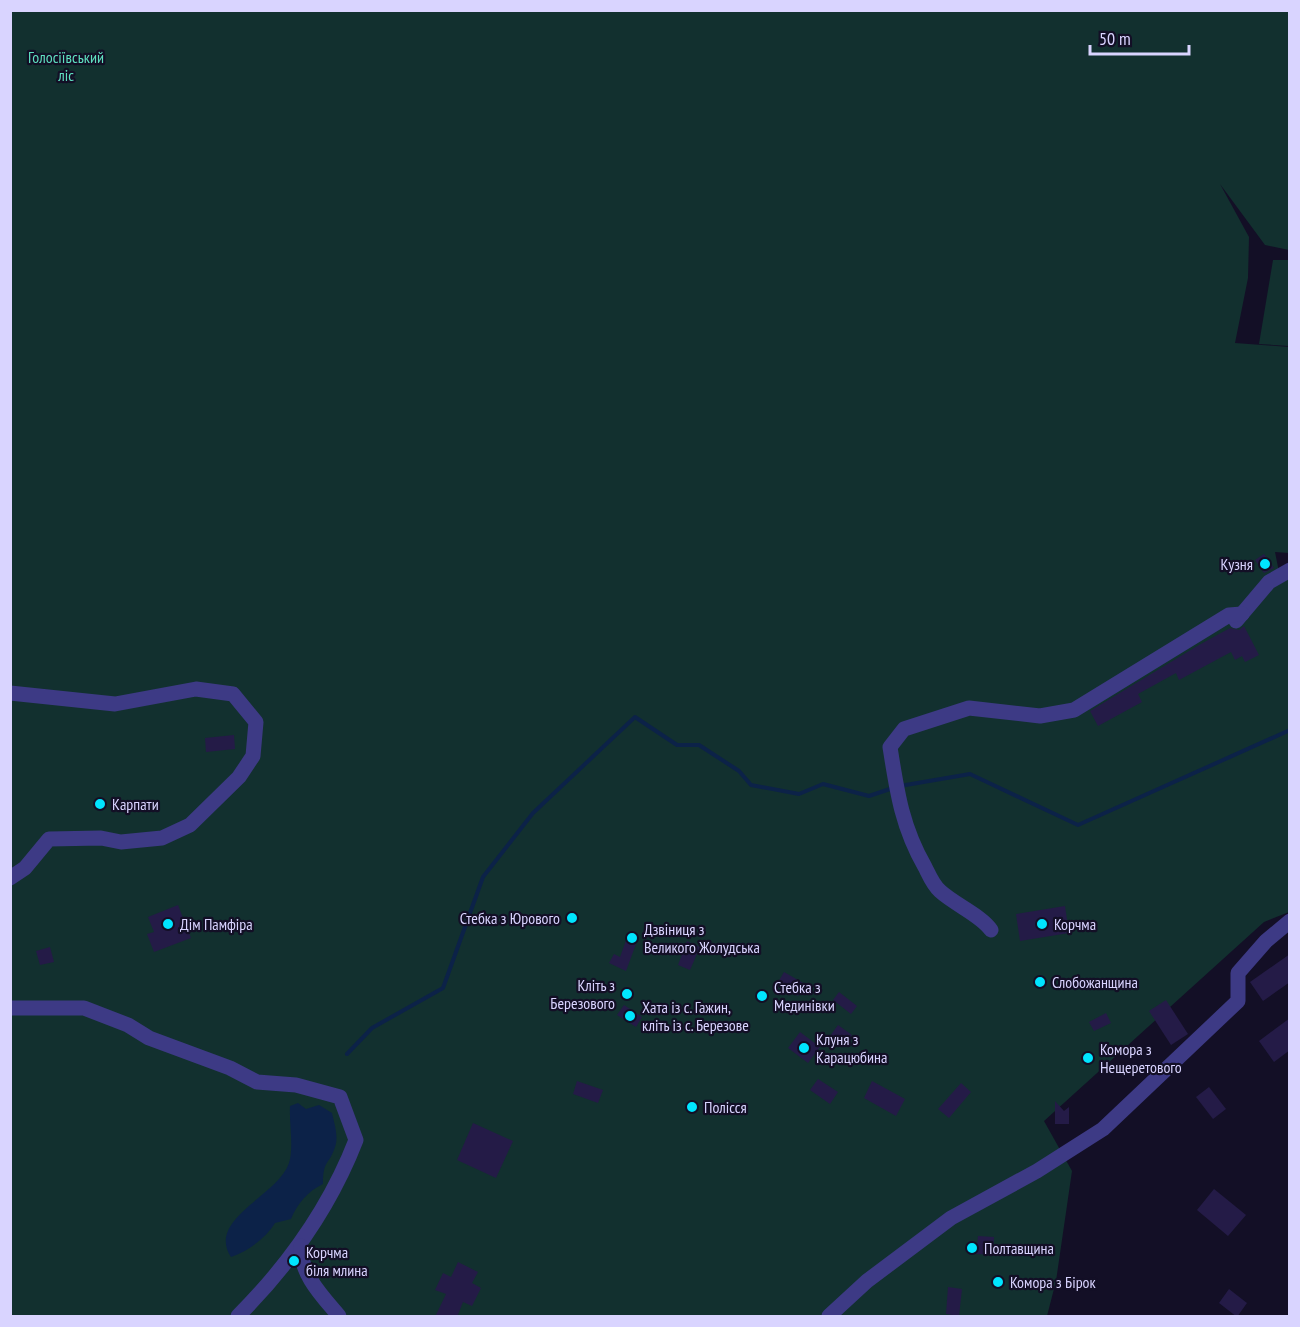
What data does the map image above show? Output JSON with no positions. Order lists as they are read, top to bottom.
{
  "parks": ["Голосіївський ліс"],
  "places": [
    "Кузня",
    "Карпати",
    "Стебка з Юрового",
    "Дім Памфіра",
    "Корчма",
    "Дзвіниця з Великого Жолудська",
    "Слобожанщина",
    "Кліть з Березового",
    "Стебка з Мединівки",
    "Хата із с. Гажин, кліть із с. Березове",
    "Клуня з Карацюбина",
    "Комора з Нещеретового",
    "Полісся",
    "Полтавщина",
    "Корчма біля млина",
    "Комора з Бірок"
  ],
  "scale_bar": "50 m"
}
